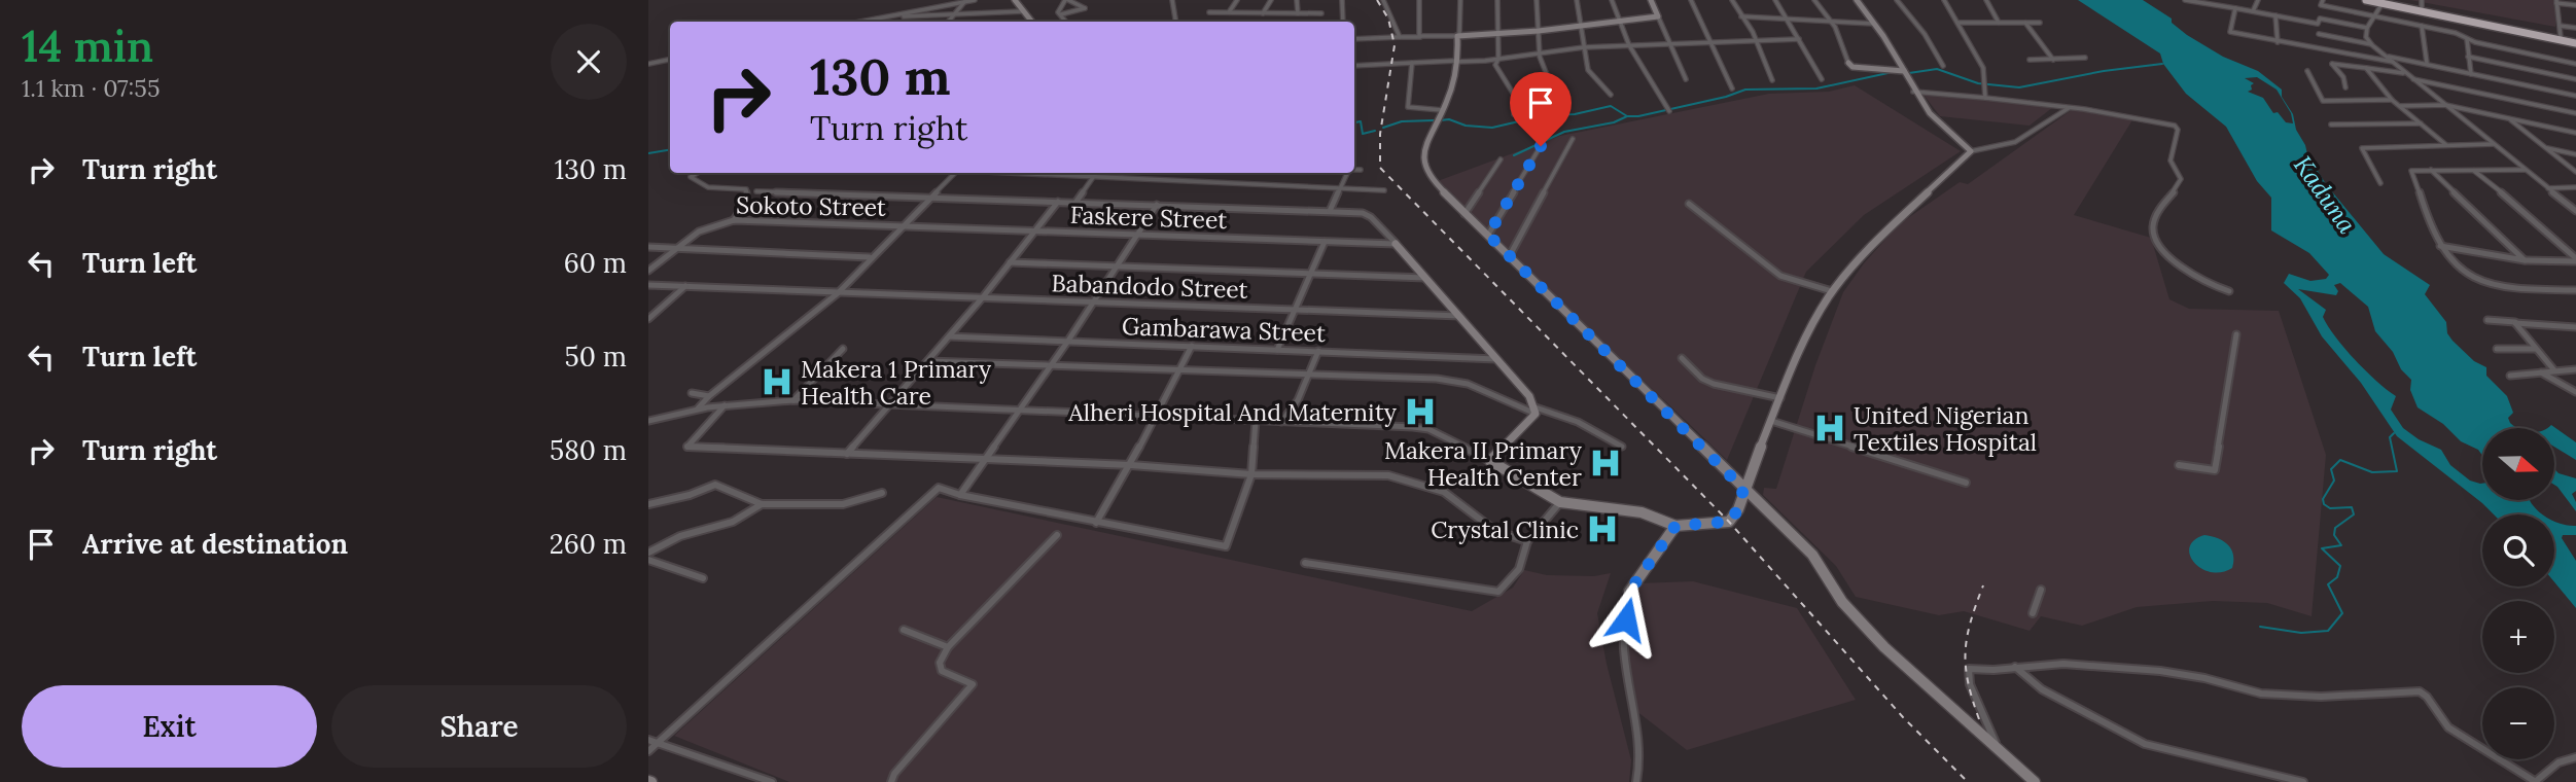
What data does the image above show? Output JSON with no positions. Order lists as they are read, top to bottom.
{
  "streets": {
    "street": [
      "Sokoto Street",
      "Faskere Street",
      "Babandodo Street",
      "Gambarawa Street"
    ]
  },
  "crossings": [
    ["Sokoto Street", "Faskere Street"]
  ],
  "water": ["Kaduna"],
  "places": {
    "hospital": [
      "Makera 1 Primary Health Care",
      "Alheri Hospital And Maternity",
      "United Nigerian Textiles Hospital",
      "Makera II Primary Health Center",
      "Crystal Clinic"
    ]
  },
  "north": "right",
  "page": {
    "heading": ["14 min", "1.1 km · 07:55"],
    "turn": ["130 m", "Turn right"],
    "list": [
      {
        "name": "Turn right",
        "value": "130 m"
      },
      {
        "name": "Turn left",
        "value": "60 m"
      },
      {
        "name": "Turn left",
        "value": "50 m"
      },
      {
        "name": "Turn right",
        "value": "580 m"
      },
      {
        "name": "Arrive at destination",
        "value": "260 m"
      }
    ],
    "map_buttons": ["+", "−"],
    "buttons": ["Exit", "Share"]
  }
}
